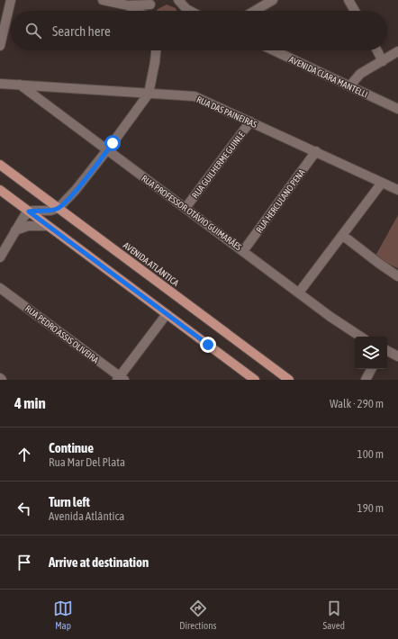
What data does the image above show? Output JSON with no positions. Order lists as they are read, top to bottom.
{
  "streets": {
    "main road": ["AVENIDA ATLÂNTICA"],
    "street": [
      "AVENIDA CLARA MANTELLI",
      "RUA DAS PAINEIRAS",
      "RUA GUILHERME GUINLE",
      "RUA HERCULANO PENA",
      "RUA PROFESSOR OTÁVIO GUIMARÃES",
      "RUA PEDRO ASSIS OLIVEIRA"
    ]
  },
  "crossings": [
    ["RUA DAS PAINEIRAS", "RUA GUILHERME GUINLE"],
    ["RUA DAS PAINEIRAS", "RUA HERCULANO PENA"],
    ["RUA DAS PAINEIRAS", "RUA PROFESSOR OTÁVIO GUIMARÃES"],
    ["RUA GUILHERME GUINLE", "RUA PROFESSOR OTÁVIO GUIMARÃES"],
    ["RUA HERCULANO PENA", "RUA PROFESSOR OTÁVIO GUIMARÃES"]
  ],
  "page": {
    "search": "Search here",
    "heading": ["4 min", "Walk · 290 m"],
    "list": [
      ["Continue", "Rua Mar Del Plata", "100 m"],
      ["Turn left", "Avenida Atlântica", "190 m"],
      "Arrive at destination"
    ],
    "nav": ["Map", "Directions", "Saved"]
  }
}
